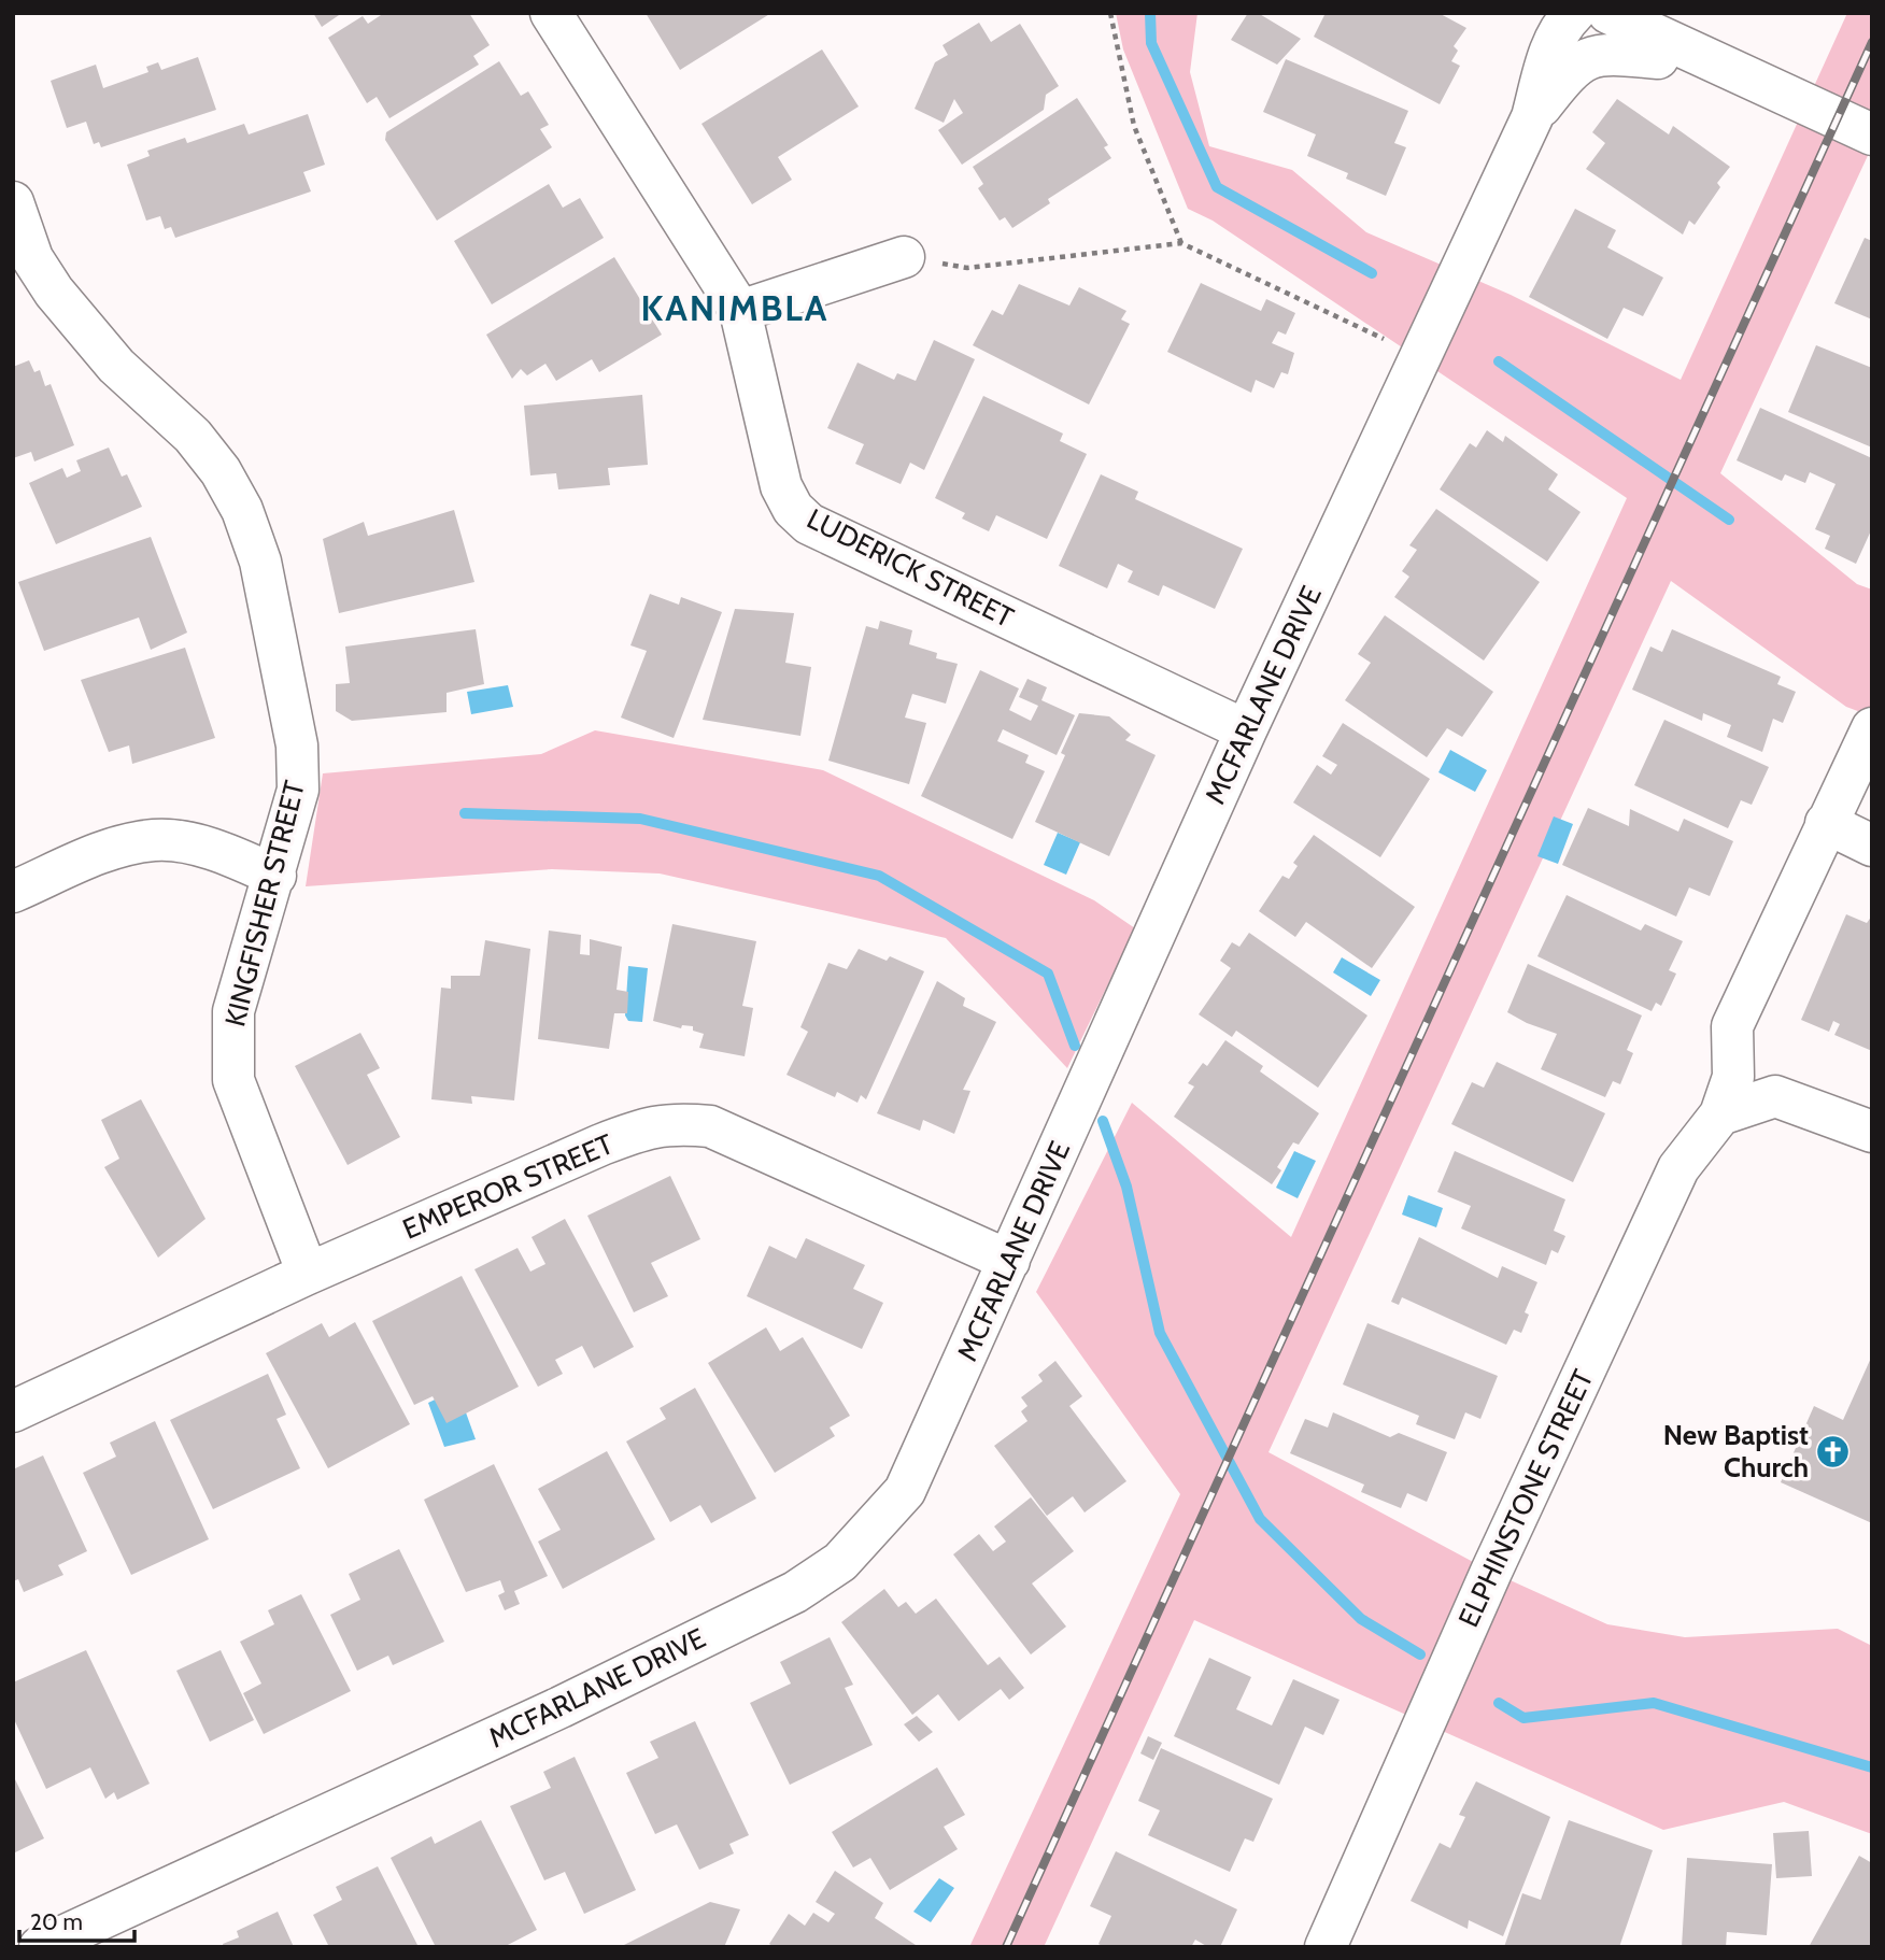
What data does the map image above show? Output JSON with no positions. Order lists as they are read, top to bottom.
{
  "streets": {
    "street": [
      "LUDERICK STREET",
      "MCFARLANE DRIVE",
      "KINGFISHER STREET",
      "EMPEROR STREET",
      "ELPHINSTONE STREET"
    ]
  },
  "crossings": [
    ["LUDERICK STREET", "MCFARLANE DRIVE"],
    ["MCFARLANE DRIVE", "EMPEROR STREET"],
    ["KINGFISHER STREET", "EMPEROR STREET"]
  ],
  "districts": ["KANIMBLA"],
  "places": {
    "church": ["New Baptist Church"]
  },
  "scale_bar": "20 m"
}
